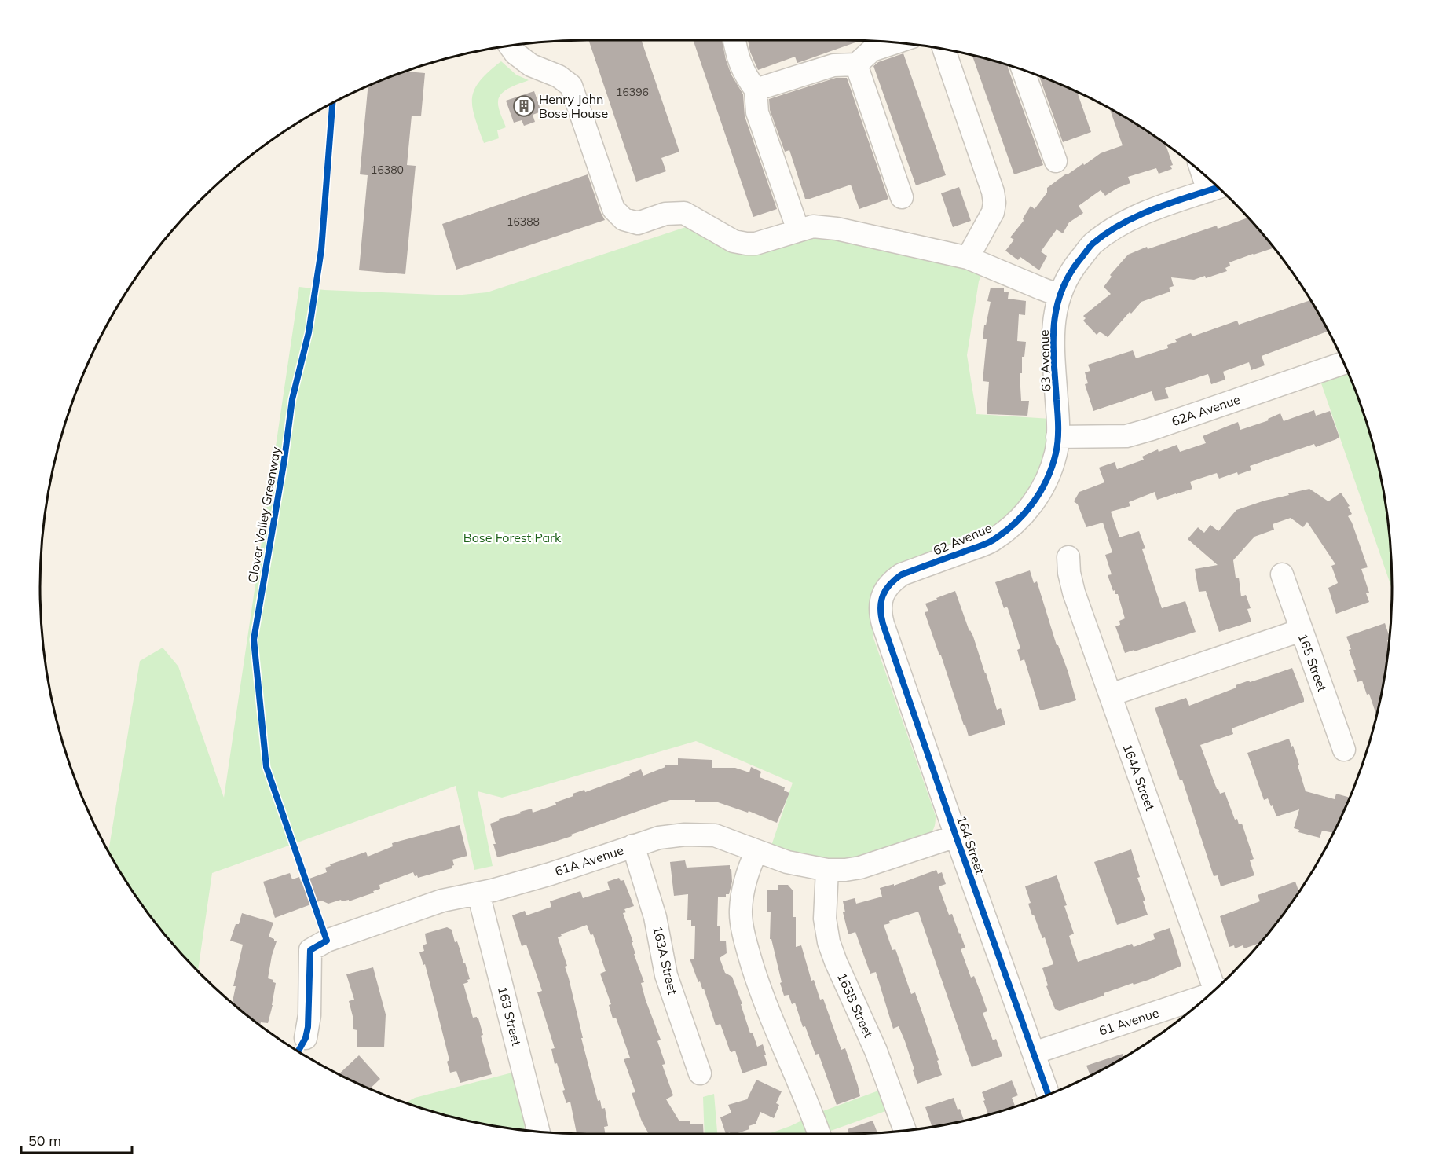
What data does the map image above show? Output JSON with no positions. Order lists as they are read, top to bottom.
{
  "streets": {
    "street": [
      "63 Avenue",
      "62A Avenue",
      "62 Avenue",
      "165 Street",
      "164A Street",
      "164 Street",
      "61A Avenue",
      "163A Street",
      "163B Street",
      "163 Street",
      "61 Avenue"
    ],
    "cycle path": ["Clover Valley Greenway"]
  },
  "crossings": [
    ["63 Avenue", "62A Avenue"],
    ["63 Avenue", "62 Avenue"],
    ["62A Avenue", "62 Avenue"],
    ["62 Avenue", "164 Street"],
    ["164 Street", "61A Avenue"],
    ["164 Street", "61 Avenue"],
    ["61A Avenue", "163A Street"],
    ["61A Avenue", "163B Street"],
    ["61A Avenue", "163 Street"]
  ],
  "parks": ["Bose Forest Park"],
  "places": {
    "building": ["Henry John Bose House"]
  },
  "house_numbers": ["16396", "16380", "16388"],
  "scale_bar": "50 m"
}
